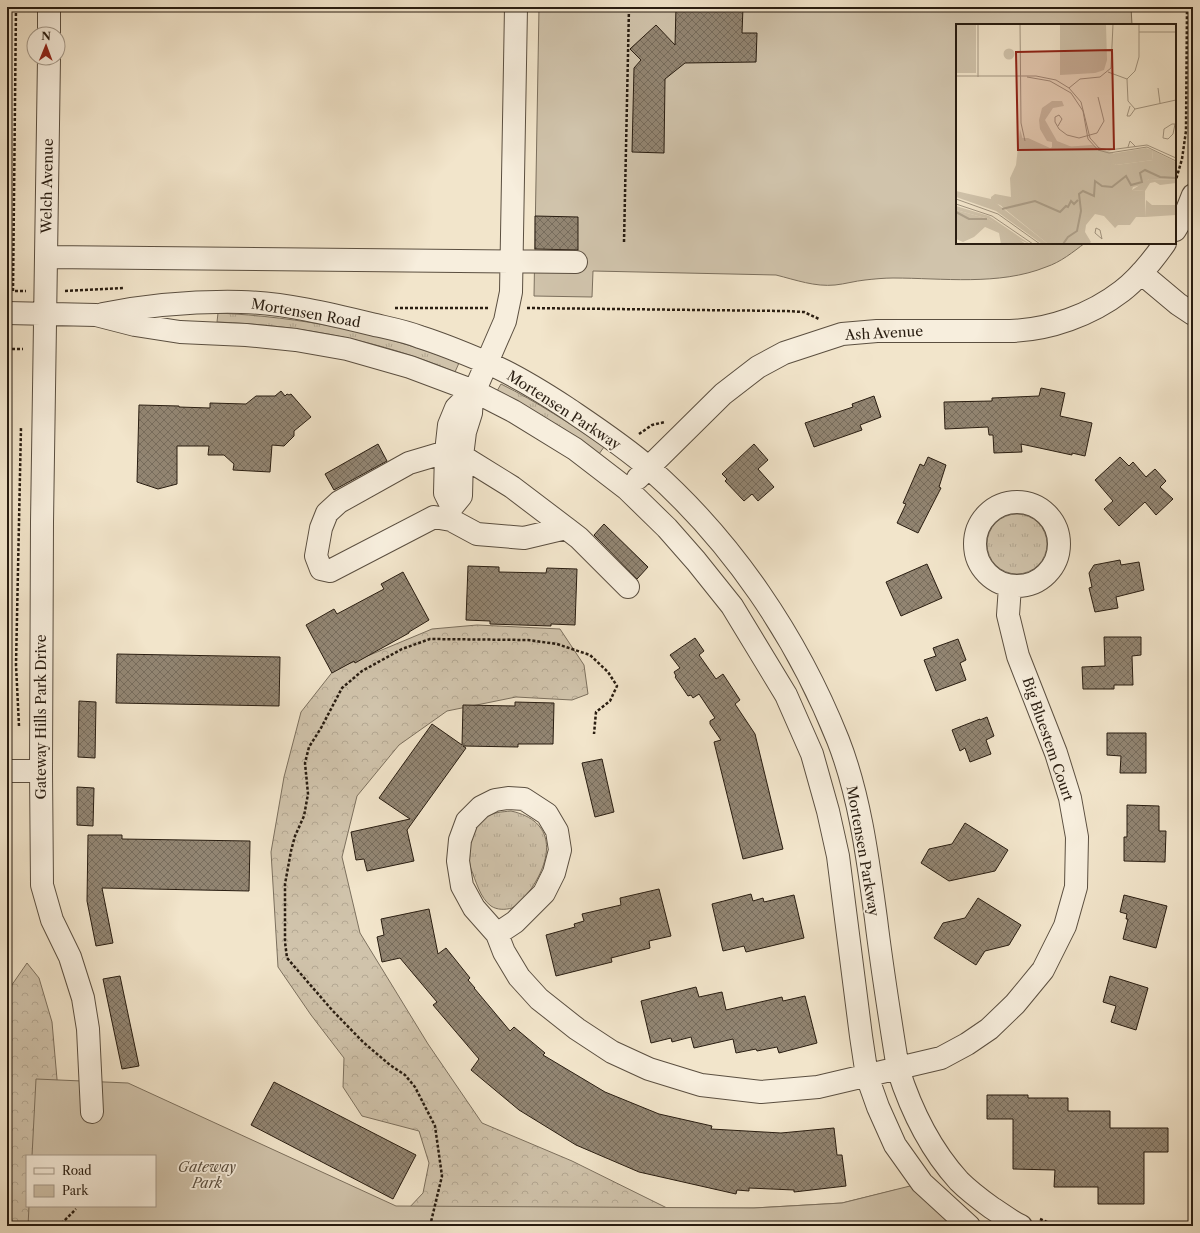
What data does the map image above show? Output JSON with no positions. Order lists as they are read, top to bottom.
{
  "streets": {
    "street": [
      "Welch Avenue",
      "Mortensen Road",
      "Ash Avenue",
      "Mortensen Parkway",
      "Gateway Hills Park Drive",
      "Big Bluestem Court"
    ]
  },
  "crossings": [
    ["Welch Avenue", "Mortensen Road"],
    ["Welch Avenue", "Gateway Hills Park Drive"],
    ["Mortensen Road", "Mortensen Parkway"],
    ["Mortensen Road", "Gateway Hills Park Drive"],
    ["Ash Avenue", "Mortensen Parkway"],
    ["Mortensen Parkway", "Big Bluestem Court"]
  ],
  "parks": ["Gateway Park"],
  "legend": ["Road", "Park"],
  "north": "top"
}
